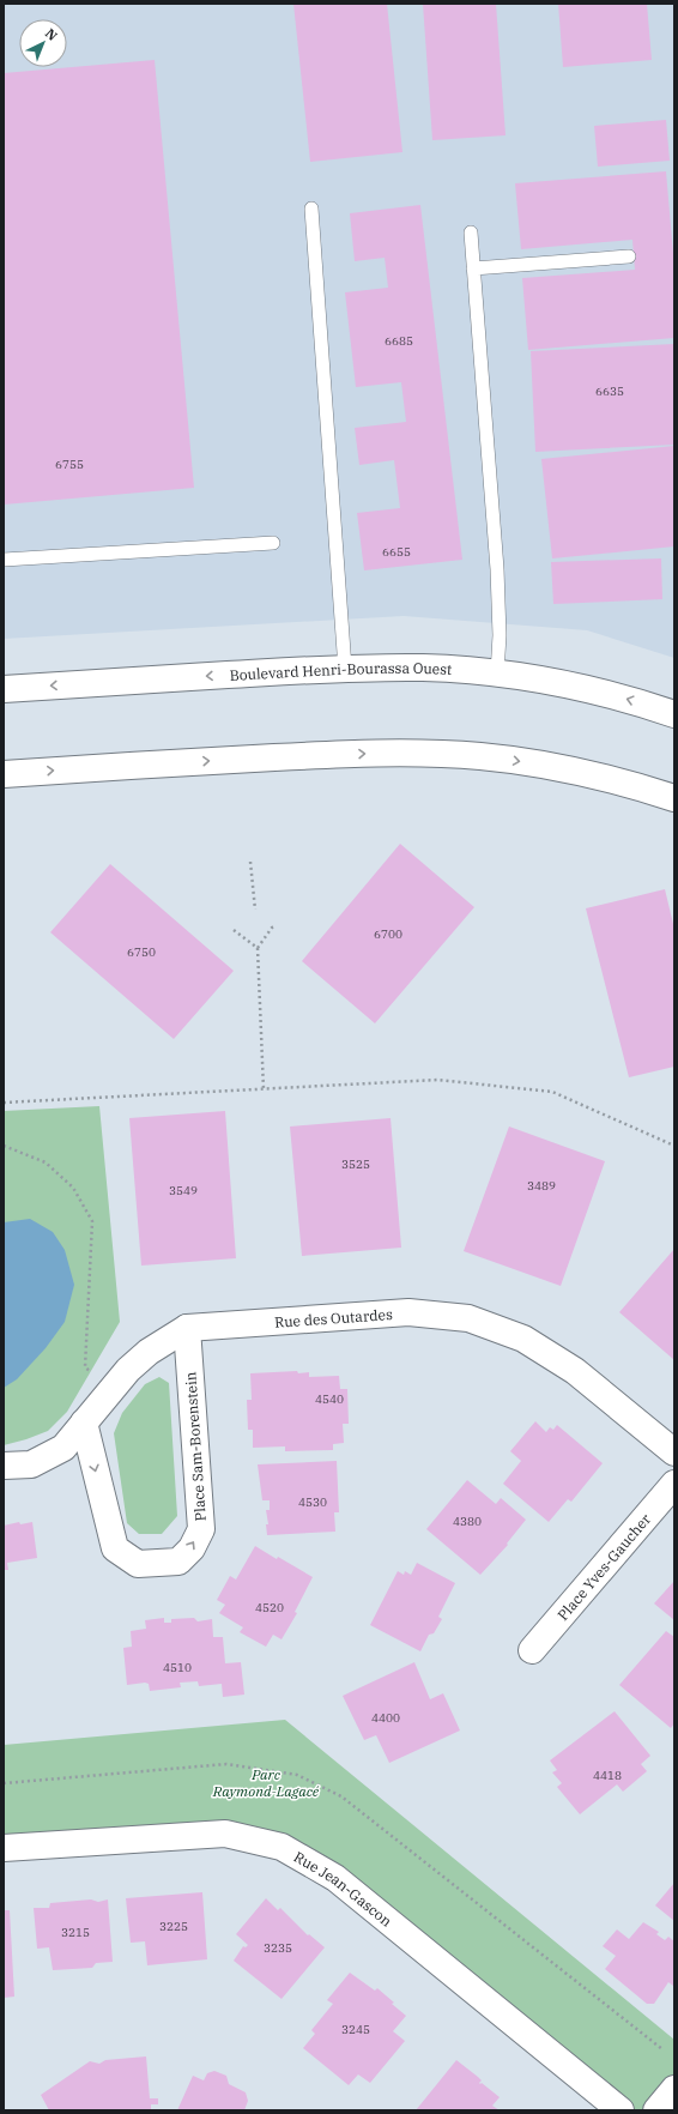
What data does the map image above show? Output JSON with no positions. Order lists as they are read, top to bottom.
{
  "streets": {
    "street": [
      "Boulevard Henri-Bourassa Ouest",
      "Rue des Outardes",
      "Place Sam-Borenstein",
      "Place Yves-Gaucher",
      "Rue Jean-Gascon"
    ]
  },
  "crossings": [
    ["Rue des Outardes", "Place Sam-Borenstein"]
  ],
  "parks": ["Parc Raymond-Lagacé"],
  "house_numbers": [
    "6685",
    "6635",
    "6755",
    "6655",
    "6700",
    "6750",
    "3525",
    "3489",
    "3549",
    "4540",
    "4530",
    "4380",
    "4520",
    "4510",
    "4400",
    "4418",
    "3225",
    "3215",
    "3235",
    "3245"
  ],
  "north": "top right"
}
